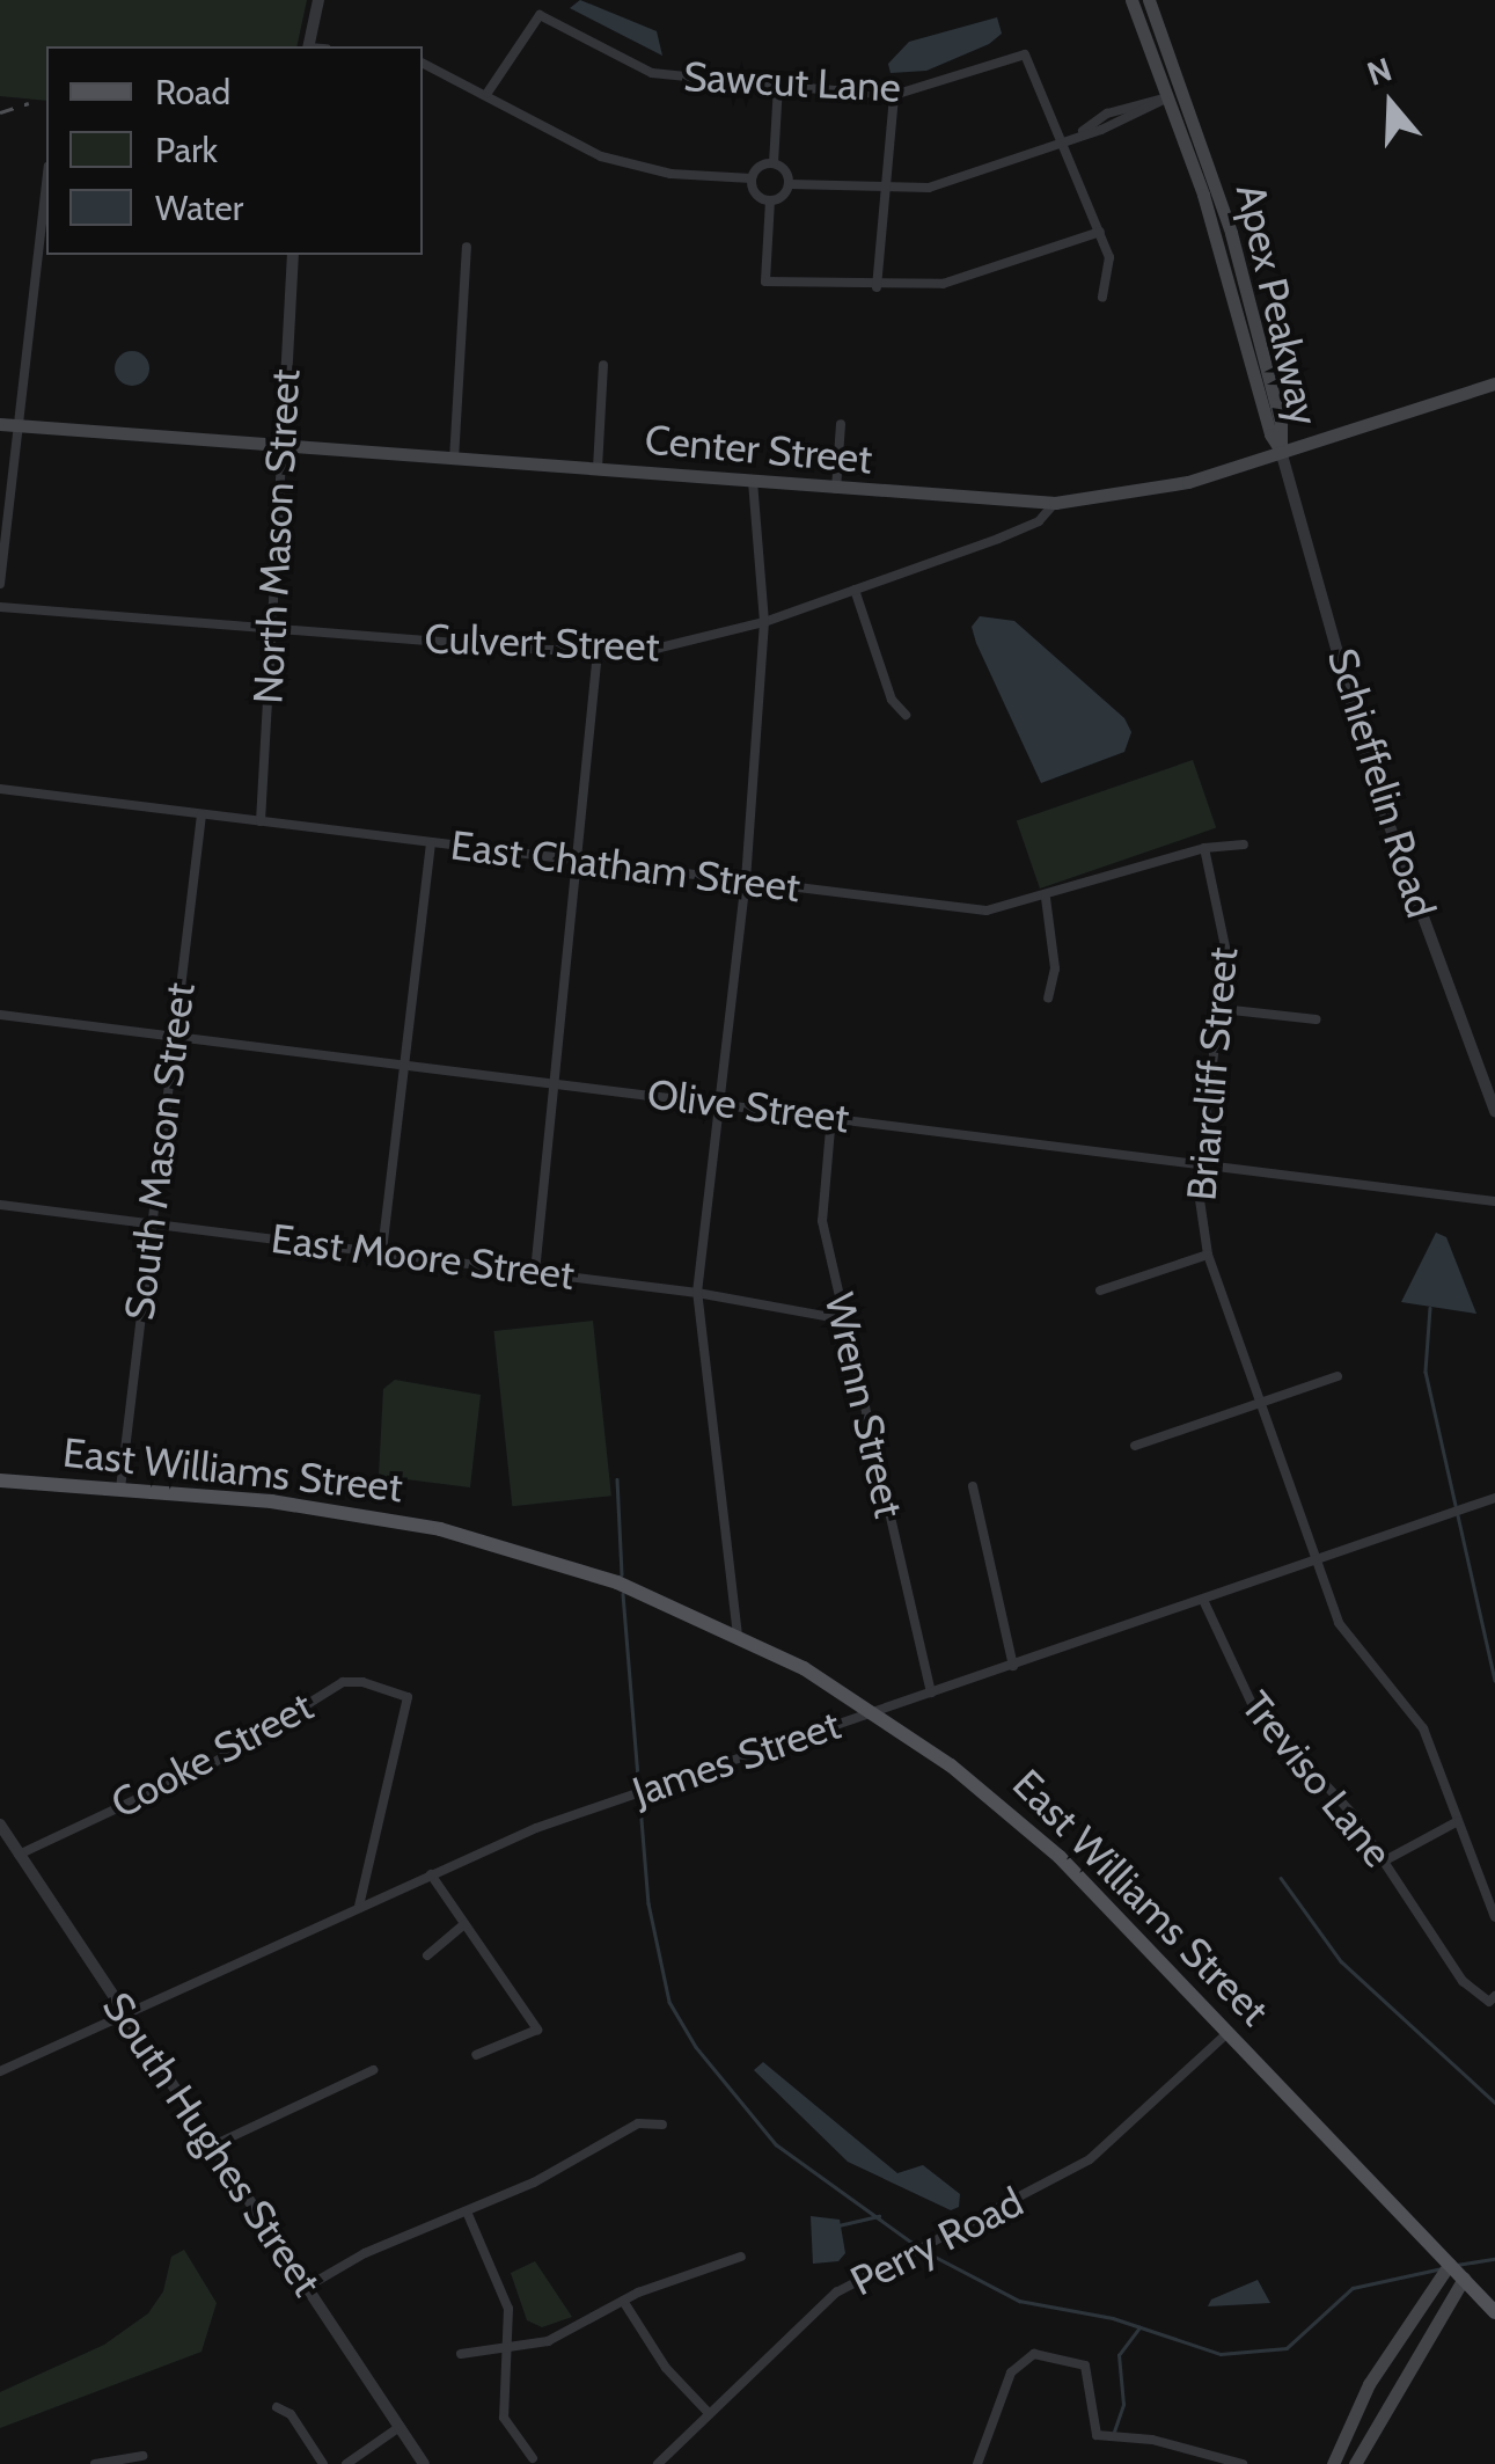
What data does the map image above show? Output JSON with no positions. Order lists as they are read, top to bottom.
{
  "streets": {
    "main road": ["Apex Peakway", "Center Street", "East Williams Street"],
    "street": [
      "Sawcut Lane",
      "North Mason Street",
      "Culvert Street",
      "Schieffelin Road",
      "East Chatham Street",
      "Briarcliff Street",
      "Olive Street",
      "South Mason Street",
      "East Moore Street",
      "Wrenn Street",
      "Cooke Street",
      "James Street",
      "Treviso Lane",
      "South Hughes Street",
      "Perry Road"
    ]
  },
  "crossings": [
    ["Apex Peakway", "Center Street"],
    ["Apex Peakway", "Schieffelin Road"],
    ["Center Street", "North Mason Street"],
    ["Center Street", "Culvert Street"],
    ["Center Street", "Schieffelin Road"],
    ["North Mason Street", "Culvert Street"],
    ["North Mason Street", "East Chatham Street"],
    ["East Chatham Street", "Briarcliff Street"],
    ["East Chatham Street", "South Mason Street"],
    ["Briarcliff Street", "Olive Street"],
    ["Briarcliff Street", "James Street"],
    ["Olive Street", "South Mason Street"],
    ["Olive Street", "Wrenn Street"],
    ["South Mason Street", "East Moore Street"],
    ["South Mason Street", "East Williams Street"],
    ["East Moore Street", "Wrenn Street"],
    ["Wrenn Street", "James Street"],
    ["East Williams Street", "James Street"],
    ["East Williams Street", "Perry Road"],
    ["Cooke Street", "James Street"],
    ["Cooke Street", "South Hughes Street"],
    ["James Street", "Treviso Lane"],
    ["James Street", "South Hughes Street"]
  ],
  "legend": ["Road", "Park", "Water"],
  "north": "top"
}
